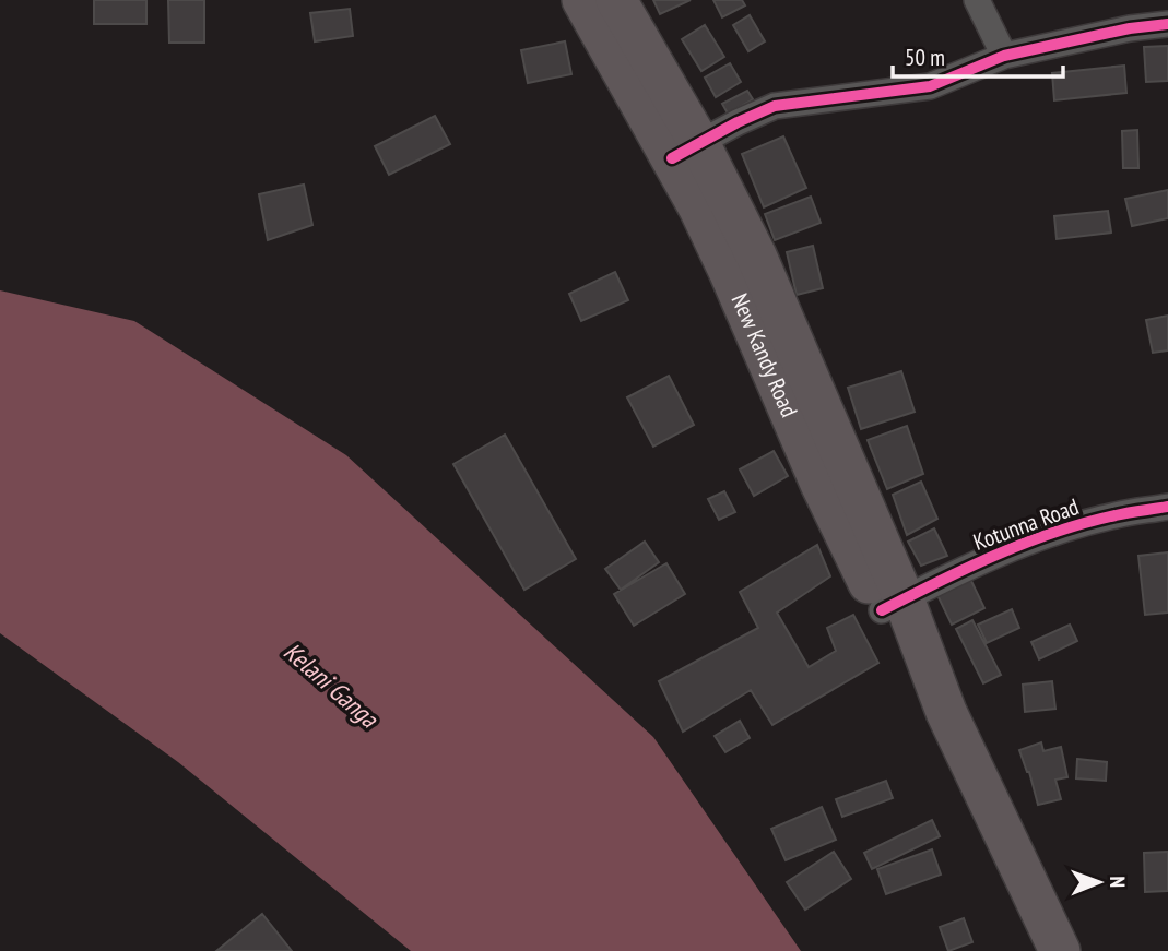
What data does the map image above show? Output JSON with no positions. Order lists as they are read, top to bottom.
{
  "streets": {
    "main road": ["New Kandy Road"],
    "street": ["Kotunna Road"]
  },
  "crossings": [
    ["New Kandy Road", "Kotunna Road"]
  ],
  "water": ["Kelani Ganga"],
  "scale_bar": "50 m",
  "north": "right"
}
